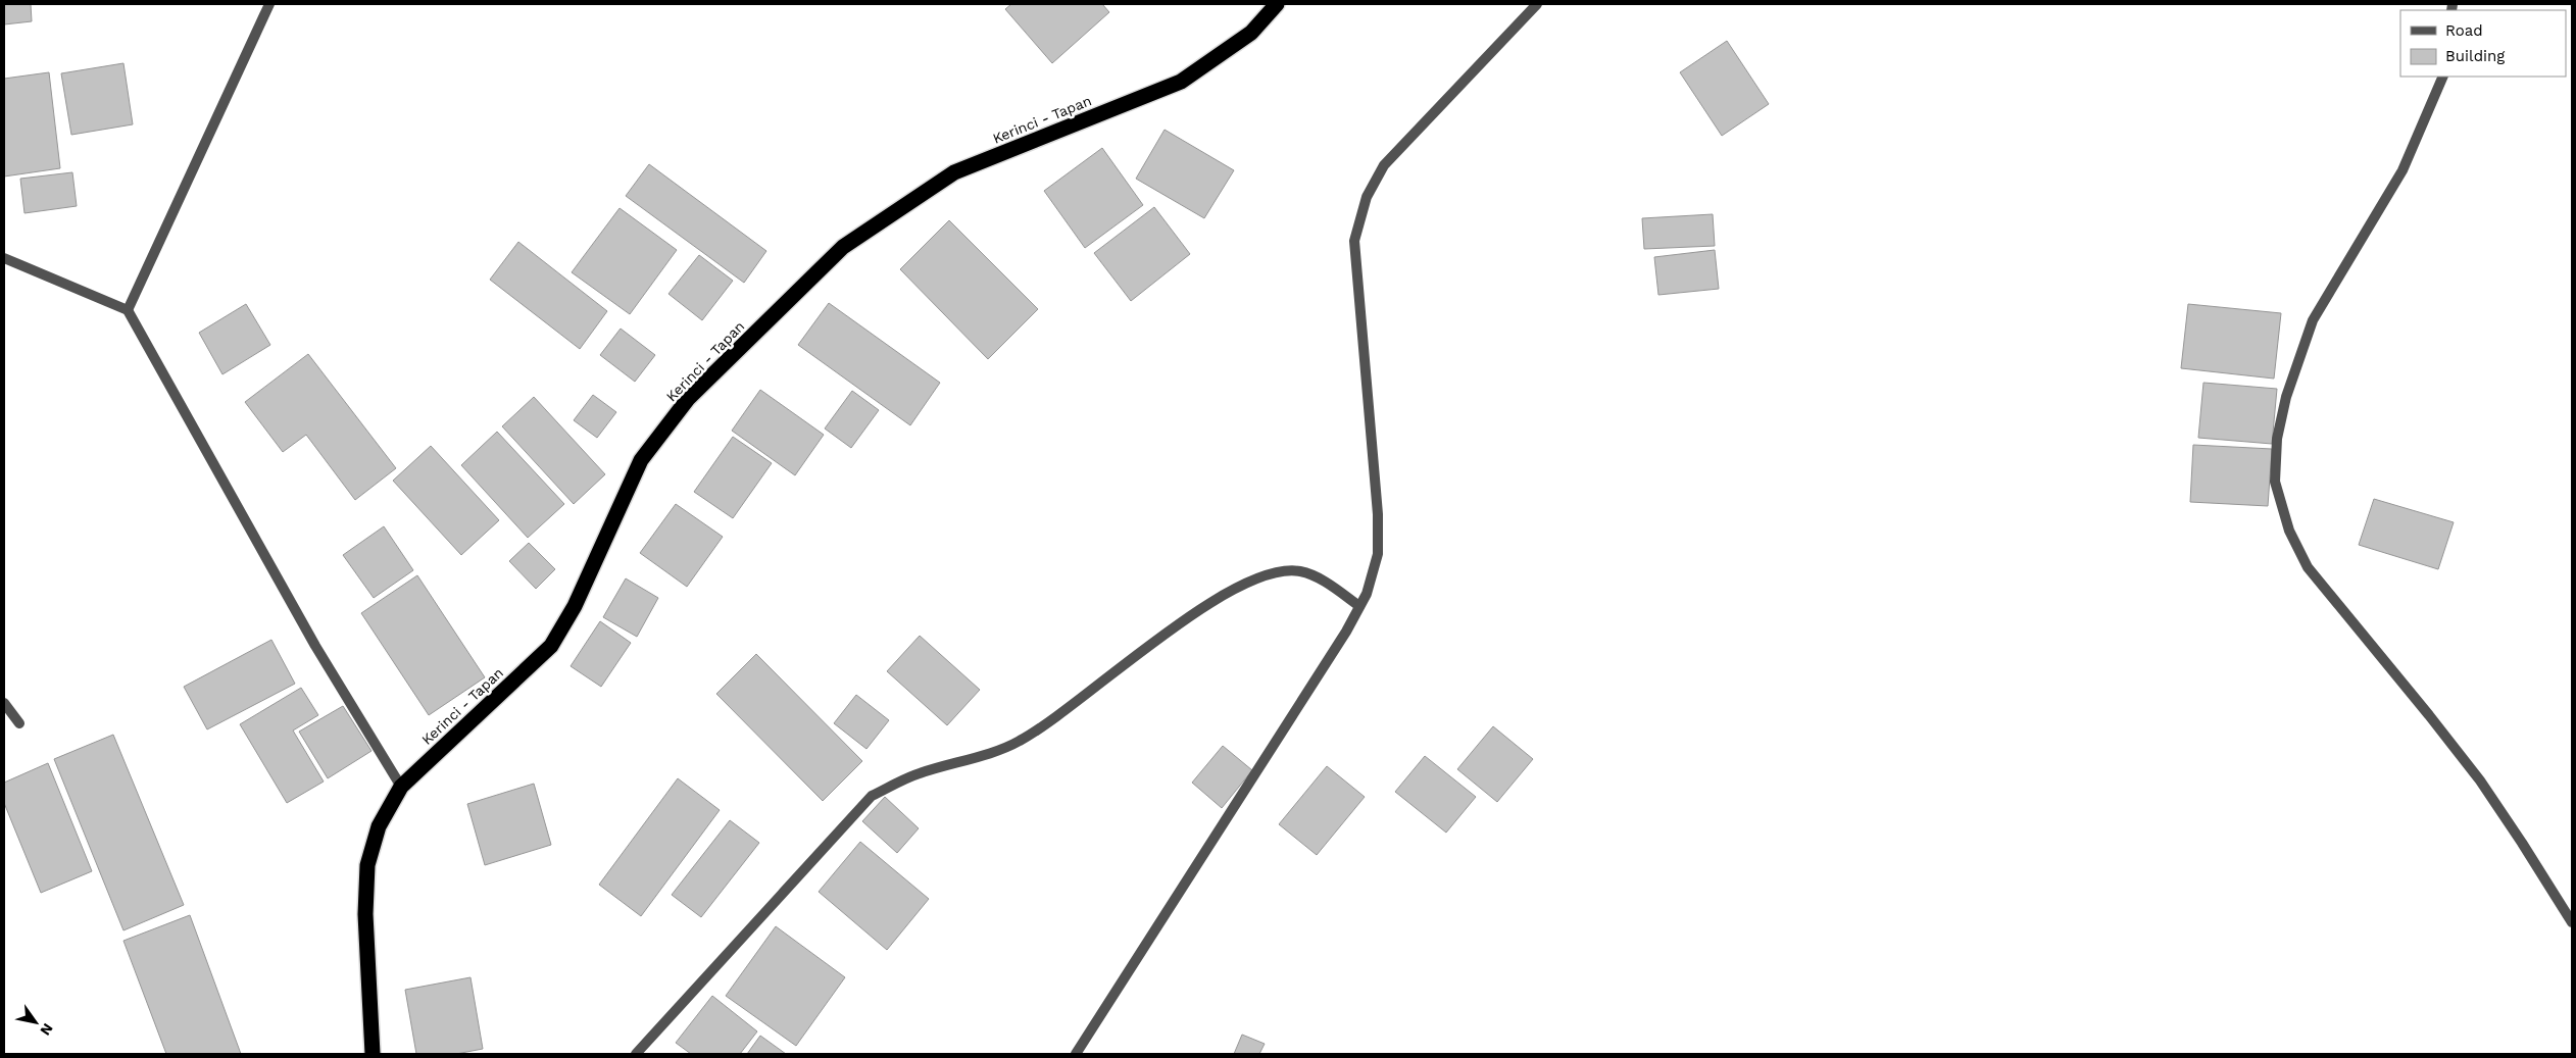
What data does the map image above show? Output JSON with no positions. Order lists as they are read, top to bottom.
{
  "streets": {
    "highway": ["Kerinci - Tapan"]
  },
  "legend": ["Road", "Building"],
  "north": "bottom right"
}
